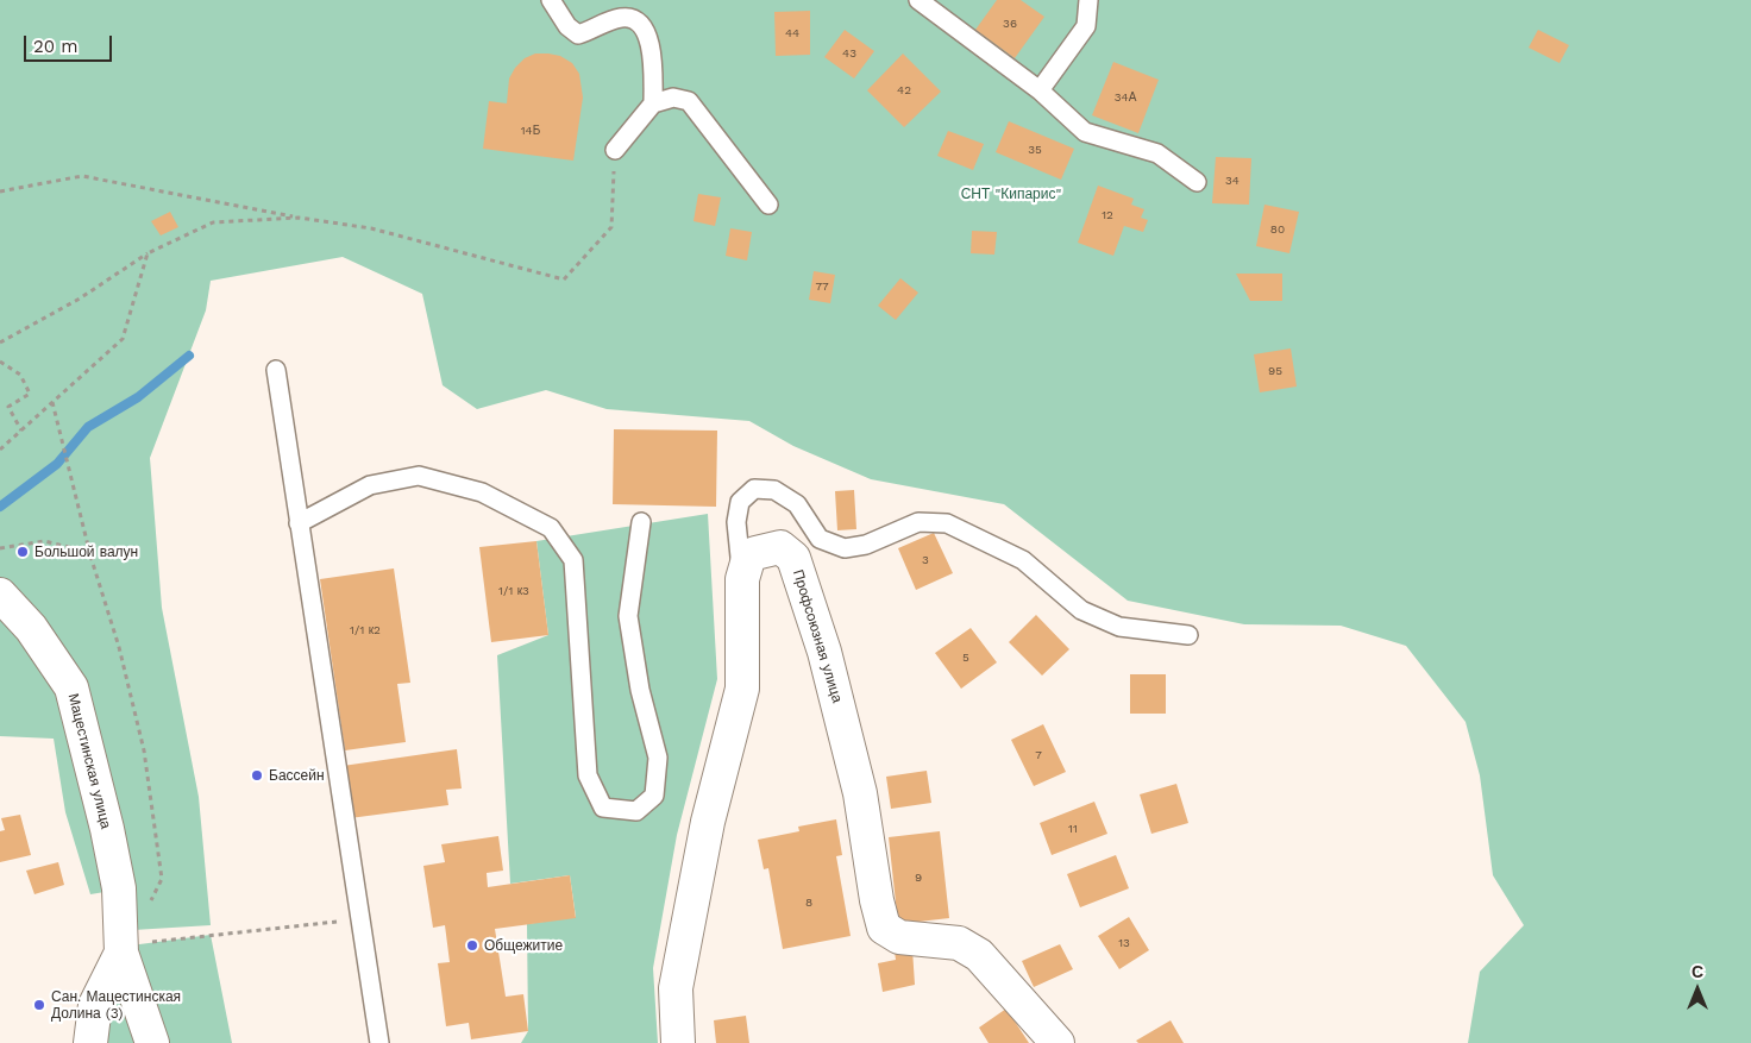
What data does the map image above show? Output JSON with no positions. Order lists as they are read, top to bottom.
{
  "streets": {
    "street": ["Профсоюзная улица", "Мацестинская улица"]
  },
  "parks": ["СНТ \"Кипарис\""],
  "places": [
    "Большой валун",
    "Бассейн",
    "Общежитие",
    "Сан. Мацестинская Долина (3)"
  ],
  "house_numbers": [
    "36",
    "44",
    "43",
    "42",
    "34А",
    "14Б",
    "35",
    "34",
    "12",
    "80",
    "77",
    "95",
    "3",
    "1/1 к3",
    "1/1 к2",
    "5",
    "7",
    "11",
    "9",
    "8",
    "13"
  ],
  "scale_bar": "20 m",
  "north": "top"
}
